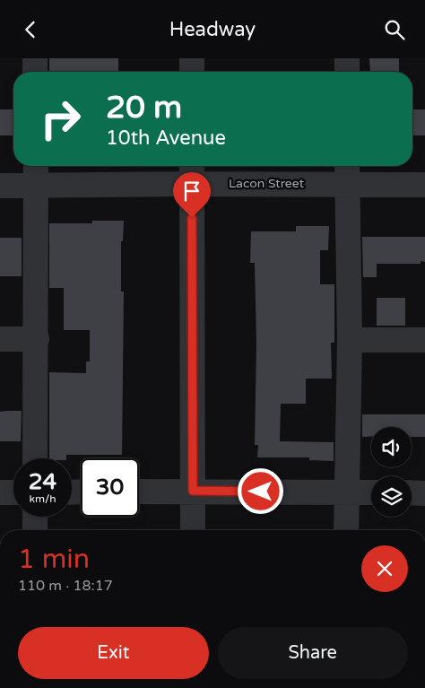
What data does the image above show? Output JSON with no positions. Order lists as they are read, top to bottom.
{
  "streets": {
    "street": ["Lacon Street"]
  },
  "page": {
    "header": "Headway",
    "turn": ["20 m", "10th Avenue"],
    "speed": "24 km/h",
    "limit": "30",
    "heading": ["1 min", "110 m · 18:17"],
    "buttons": ["Exit", "Share"]
  }
}
